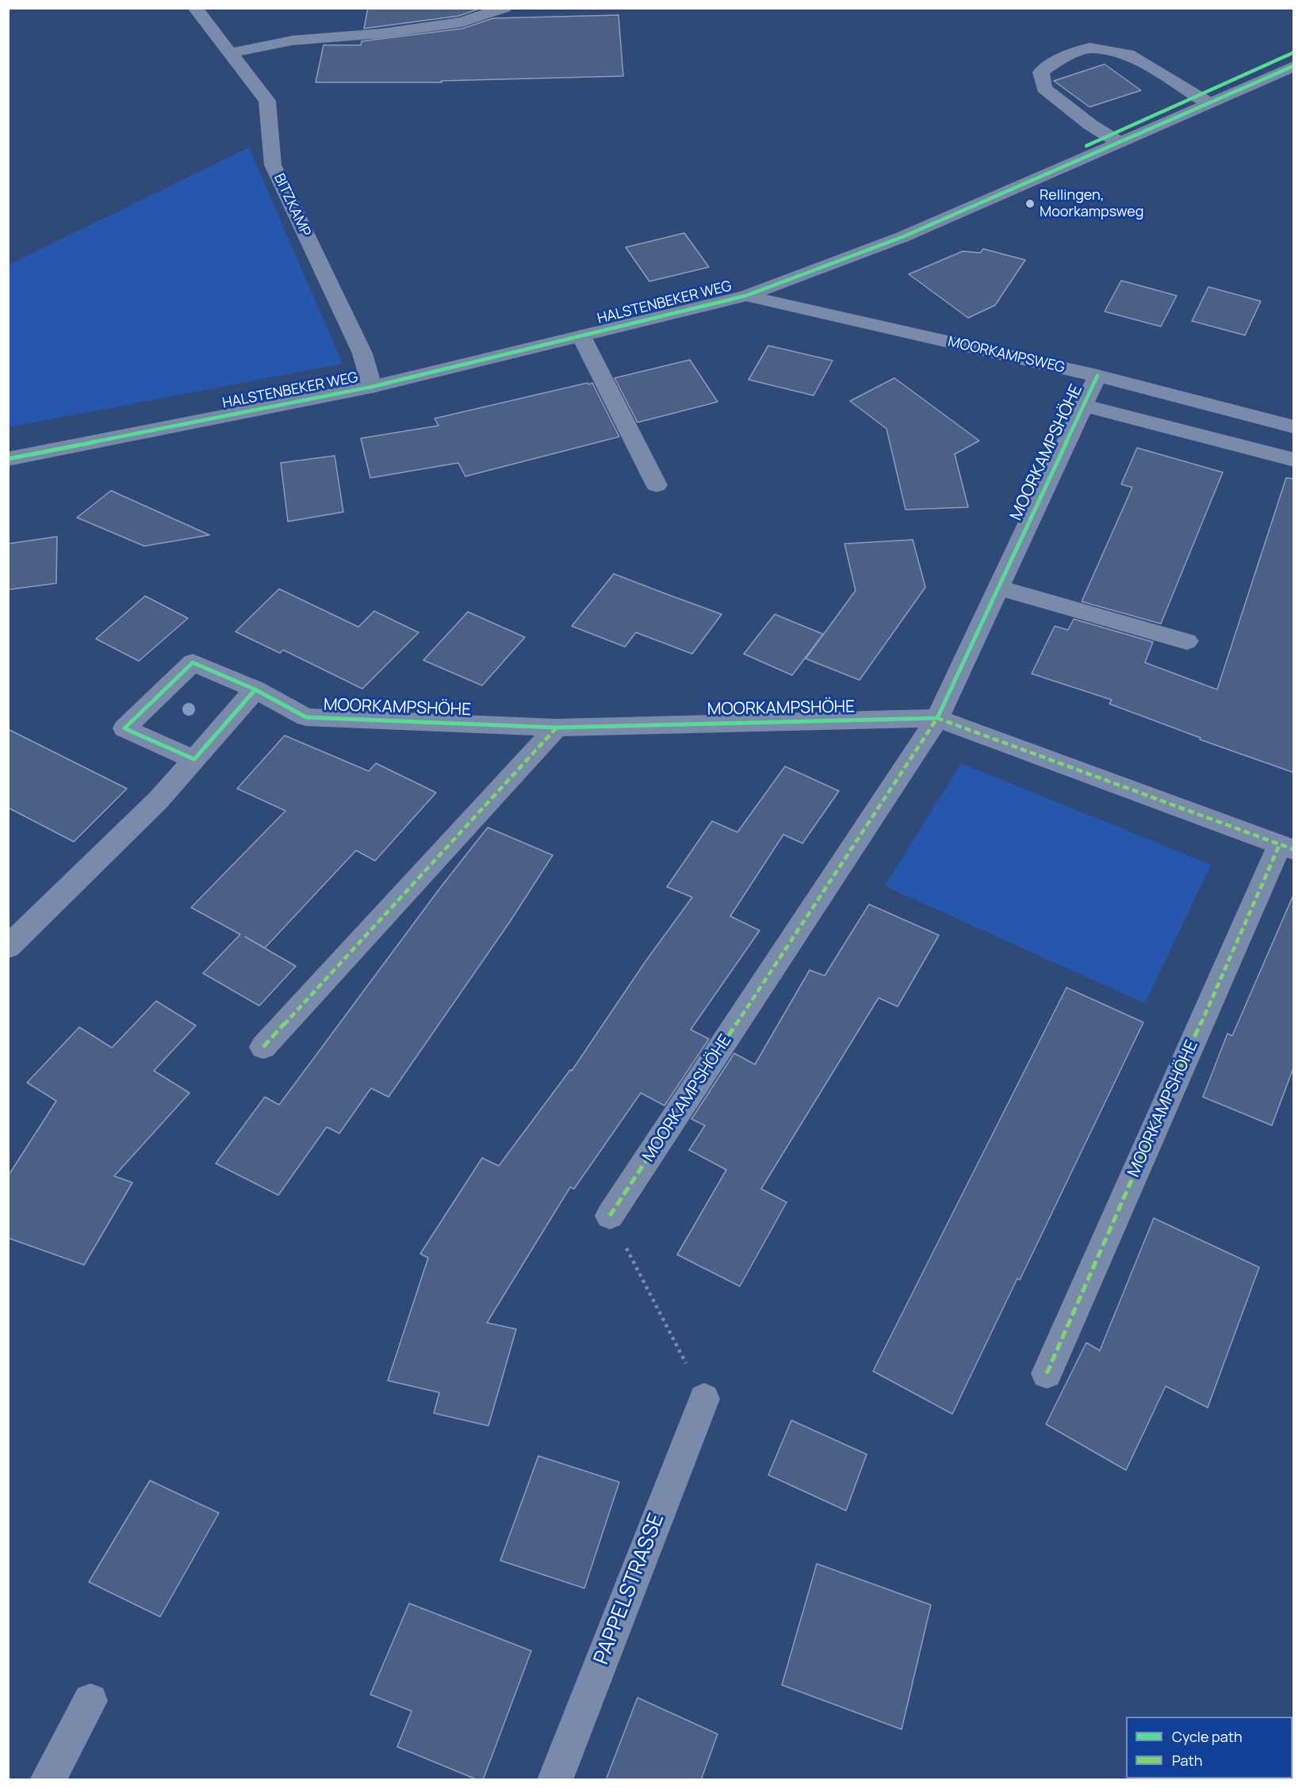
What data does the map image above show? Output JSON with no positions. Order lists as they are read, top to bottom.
{
  "streets": {
    "main road": ["HALSTENBEKER WEG"],
    "street": [
      "BITZKAMP",
      "MOORKAMPSWEG",
      "MOORKAMPSHÖHE",
      "PAPPELSTRASSE"
    ]
  },
  "crossings": [
    ["BITZKAMP", "HALSTENBEKER WEG"],
    ["HALSTENBEKER WEG", "MOORKAMPSWEG"],
    ["MOORKAMPSWEG", "MOORKAMPSHÖHE"]
  ],
  "places": ["Rellingen, Moorkampsweg"],
  "legend": ["Cycle path", "Path"]
}
